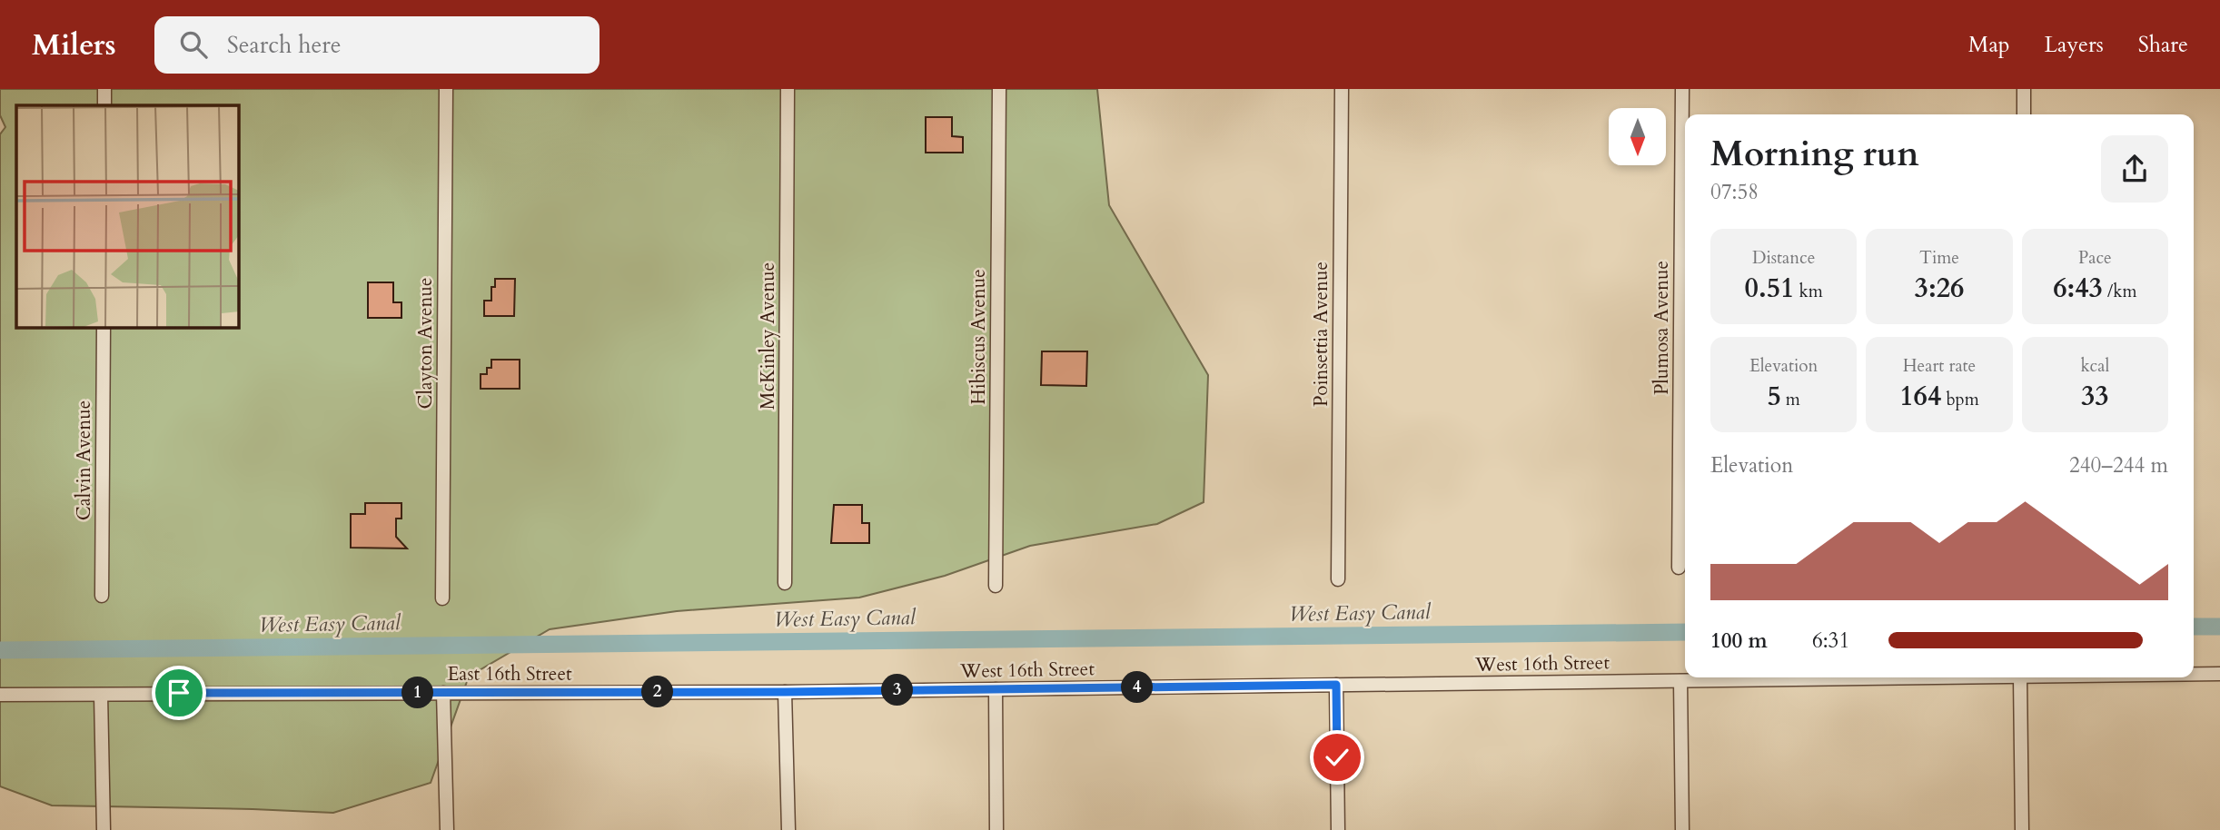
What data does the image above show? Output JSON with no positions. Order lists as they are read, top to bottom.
{
  "streets": {
    "street": [
      "Plumosa Avenue",
      "Poinsettia Avenue",
      "McKinley Avenue",
      "Hibiscus Avenue",
      "Clayton Avenue",
      "Calvin Avenue",
      "West 16th Street",
      "East 16th Street"
    ]
  },
  "crossings": [
    ["West 16th Street", "East 16th Street"]
  ],
  "water": ["West Easy Canal"],
  "north": "bottom",
  "page": {
    "header": "Milers",
    "search": "Search here",
    "nav": ["Map", "Layers", "Share"],
    "heading": ["Morning run", "07:58"],
    "stats": [
      ["Distance", "0.51 km"],
      ["Time", "3:26"],
      ["Pace", "6:43 /km"],
      ["Elevation", "5 m"],
      ["Heart rate", "164 bpm"],
      ["kcal", "33"]
    ],
    "chart": ["Elevation", "240–244 m"],
    "list": [
      {
        "name": "100 m",
        "note": "6:31"
      }
    ],
    "pins": [
      "4",
      "3",
      "2",
      "1"
    ]
  }
}
